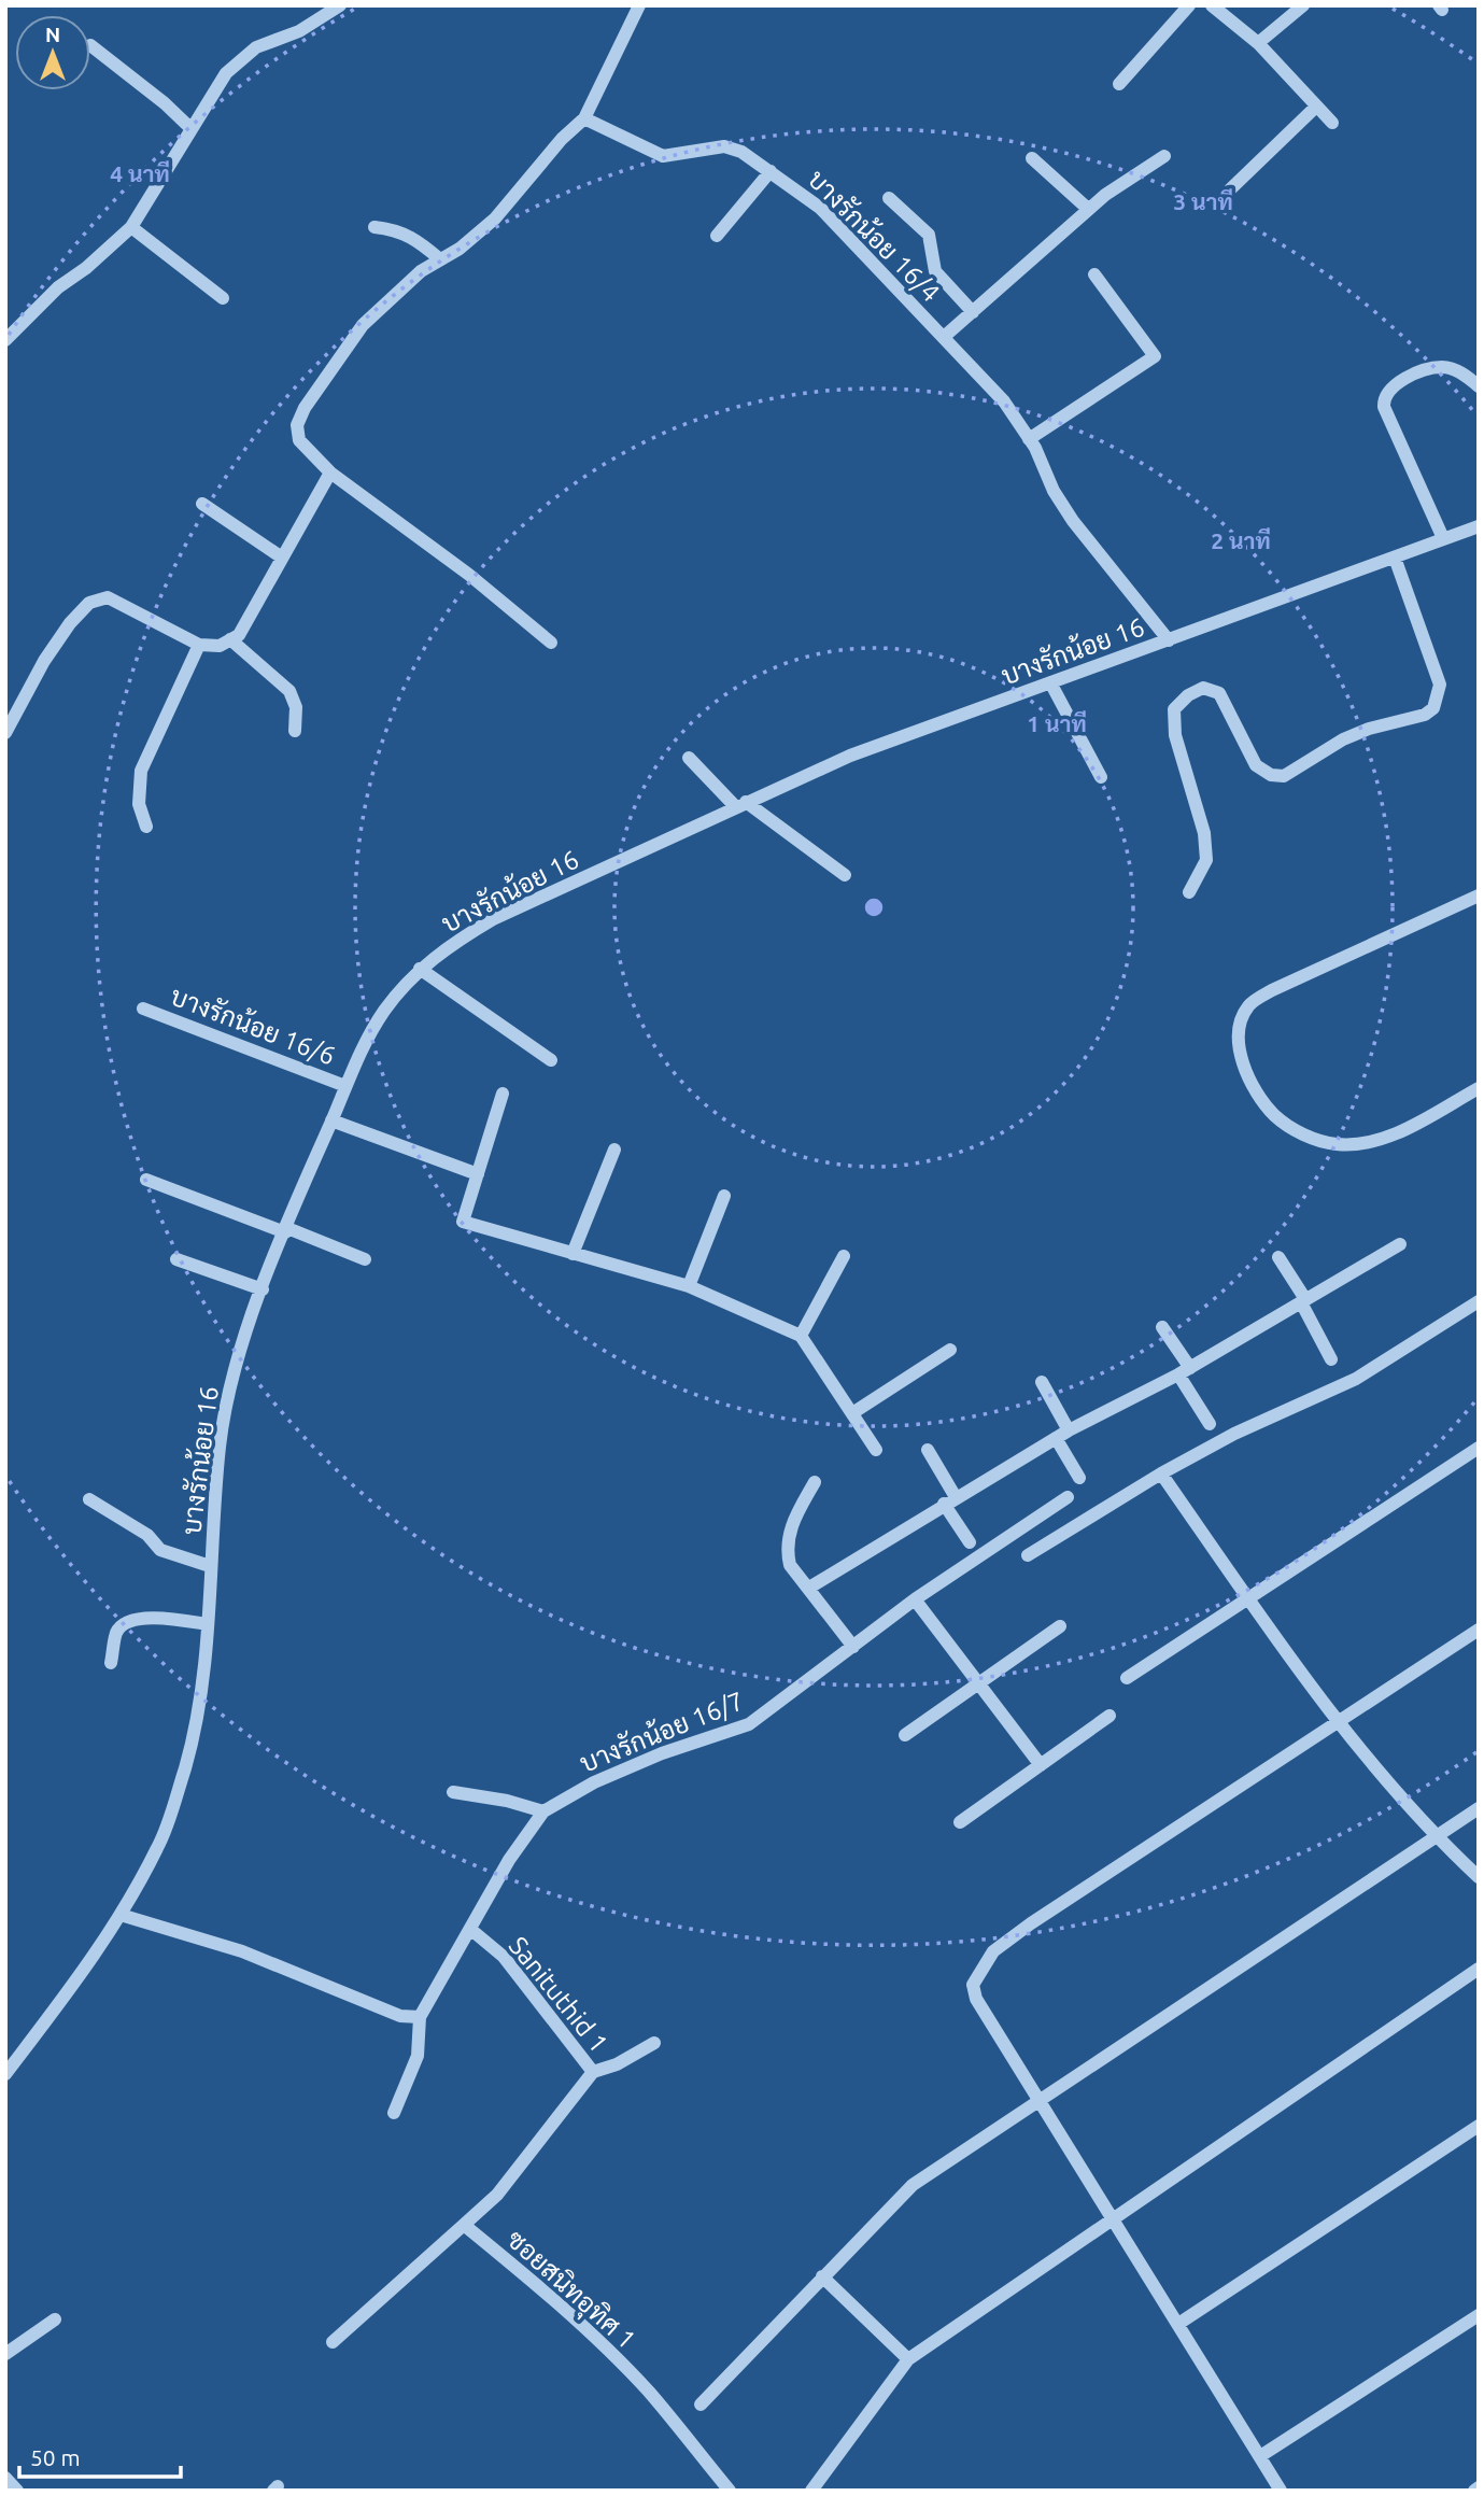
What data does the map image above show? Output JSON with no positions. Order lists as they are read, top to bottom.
{
  "streets": {
    "street": [
      "บางรักน้อย 16/4",
      "บางรักน้อย 16",
      "บางรักน้อย 16/6",
      "บางรักน้อย 16/7",
      "Sanituthid 1",
      "ซอยสนิทอุทิศ 1"
    ]
  },
  "crossings": [
    ["บางรักน้อย 16/4", "บางรักน้อย 16"],
    ["บางรักน้อย 16", "บางรักน้อย 16/6"],
    ["บางรักน้อย 16/7", "Sanituthid 1"],
    ["Sanituthid 1", "ซอยสนิทอุทิศ 1"]
  ],
  "scale_bar": "50 m",
  "north": "top",
  "rings": [
    "4 นาที",
    "3 นาที",
    "2 นาที",
    "1 นาที"
  ]
}
